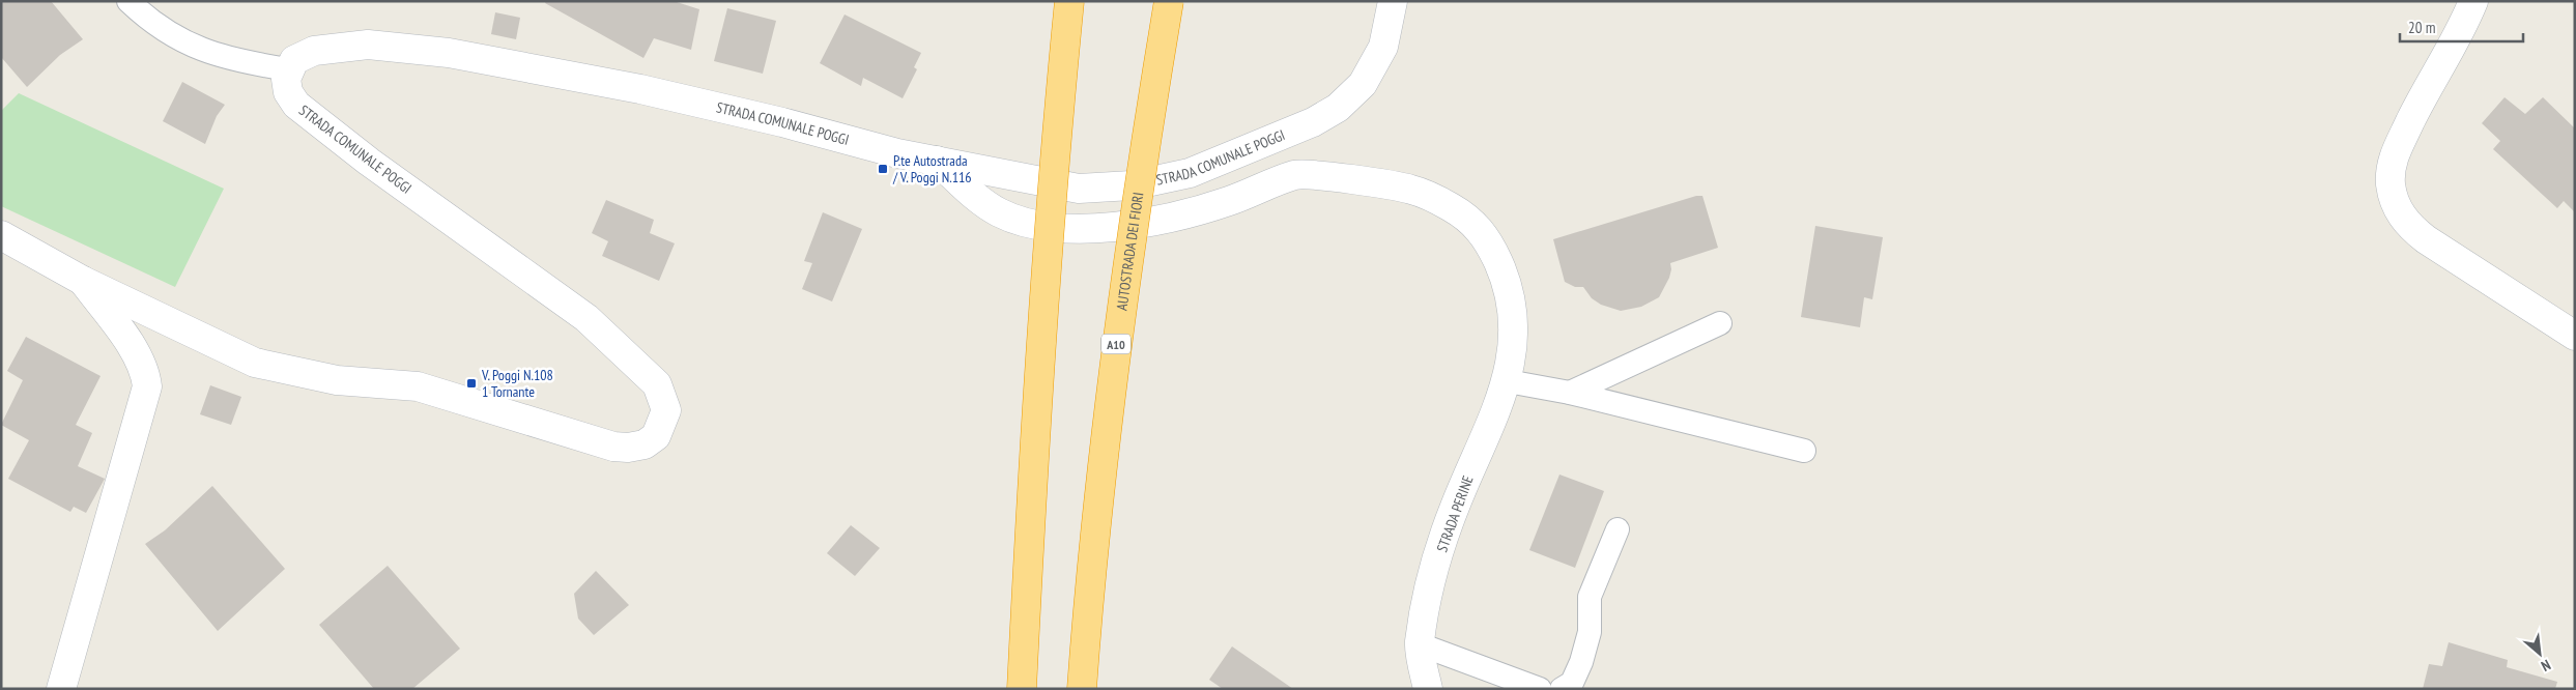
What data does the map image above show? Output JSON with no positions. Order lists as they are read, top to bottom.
{
  "streets": {
    "highway": ["AUTOSTRADA DEI FIORI", "A10"],
    "main road": ["STRADA COMUNALE POGGI", "STRADA PERINE"]
  },
  "crossings": [
    ["STRADA COMUNALE POGGI", "STRADA PERINE"]
  ],
  "places": {
    "transit": ["P.te Autostrada / V. Poggi N.116", "V. Poggi N.108 1 Tornante"]
  },
  "scale_bar": "20 m",
  "north": "bottom right"
}
